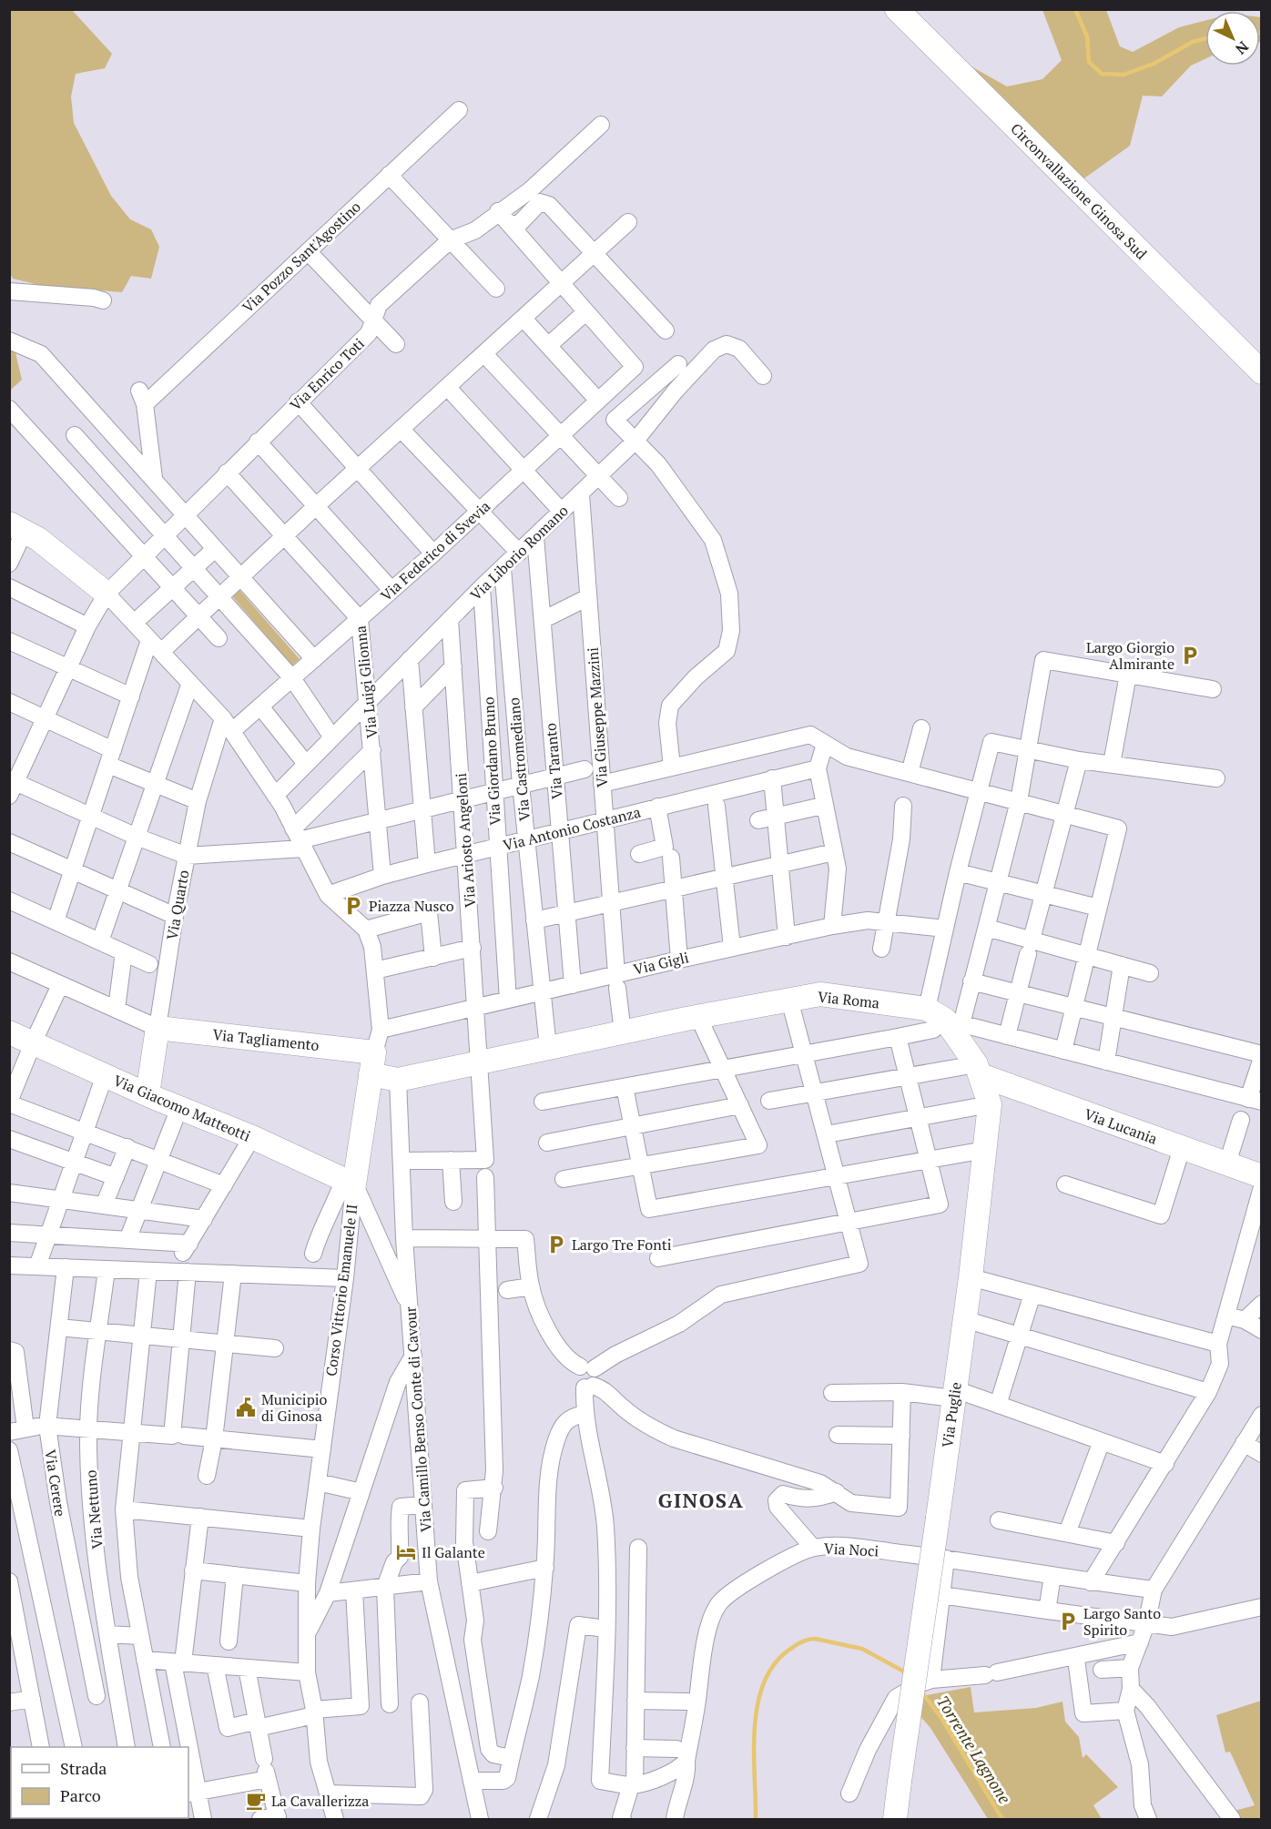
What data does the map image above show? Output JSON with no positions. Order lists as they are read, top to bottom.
{
  "streets": {
    "street": [
      "Circonvallazione Ginosa Sud",
      "Via Pozzo Sant'Agostino",
      "Via Enrico Toti",
      "Via Federico di Svevia",
      "Via Liborio Romano",
      "Via Luigi Glionna",
      "Via Giuseppe Mazzini",
      "Via Castromediano",
      "Via Giordano Bruno",
      "Via Taranto",
      "Via Antonio Costanza",
      "Via Ariosto Angeloni",
      "Via Quarto",
      "Via Gigli",
      "Via Roma",
      "Via Tagliamento",
      "Via Giacomo Matteotti",
      "Via Lucania",
      "Corso Vittorio Emanuele II",
      "Via Puglie",
      "Via Camillo Benso Conte di Cavour",
      "Via Cerere",
      "Via Nettuno",
      "Via Noci"
    ]
  },
  "crossings": [
    ["Via Enrico Toti", "Via Luigi Glionna"],
    ["Via Federico di Svevia", "Via Luigi Glionna"],
    ["Via Federico di Svevia", "Via Quarto"],
    ["Via Liborio Romano", "Via Luigi Glionna"],
    ["Via Liborio Romano", "Via Giuseppe Mazzini"],
    ["Via Liborio Romano", "Via Castromediano"],
    ["Via Liborio Romano", "Via Giordano Bruno"],
    ["Via Liborio Romano", "Via Taranto"],
    ["Via Liborio Romano", "Via Ariosto Angeloni"],
    ["Via Luigi Glionna", "Via Antonio Costanza"],
    ["Via Giuseppe Mazzini", "Via Antonio Costanza"],
    ["Via Giuseppe Mazzini", "Via Gigli"],
    ["Via Giuseppe Mazzini", "Via Roma"],
    ["Via Castromediano", "Via Antonio Costanza"],
    ["Via Castromediano", "Via Gigli"],
    ["Via Castromediano", "Via Roma"],
    ["Via Giordano Bruno", "Via Antonio Costanza"],
    ["Via Giordano Bruno", "Via Gigli"],
    ["Via Taranto", "Via Antonio Costanza"],
    ["Via Taranto", "Via Gigli"],
    ["Via Antonio Costanza", "Via Ariosto Angeloni"],
    ["Via Ariosto Angeloni", "Via Gigli"],
    ["Via Ariosto Angeloni", "Via Roma"],
    ["Via Quarto", "Via Tagliamento"],
    ["Via Quarto", "Via Giacomo Matteotti"],
    ["Via Roma", "Via Puglie"],
    ["Via Roma", "Via Camillo Benso Conte di Cavour"],
    ["Via Tagliamento", "Corso Vittorio Emanuele II"],
    ["Via Giacomo Matteotti", "Corso Vittorio Emanuele II"],
    ["Via Lucania", "Via Puglie"]
  ],
  "districts": ["GINOSA"],
  "water": ["Torrente Lagnone"],
  "places": {
    "parking": [
      "Largo Giorgio Almirante",
      "Piazza Nusco",
      "Largo Tre Fonti",
      "Largo Santo Spirito"
    ],
    "public building": ["Municipio di Ginosa"],
    "hotel": ["Il Galante"],
    "cafe": ["La Cavallerizza"]
  },
  "legend": ["Strada", "Parco"],
  "north": "bottom right"
}
